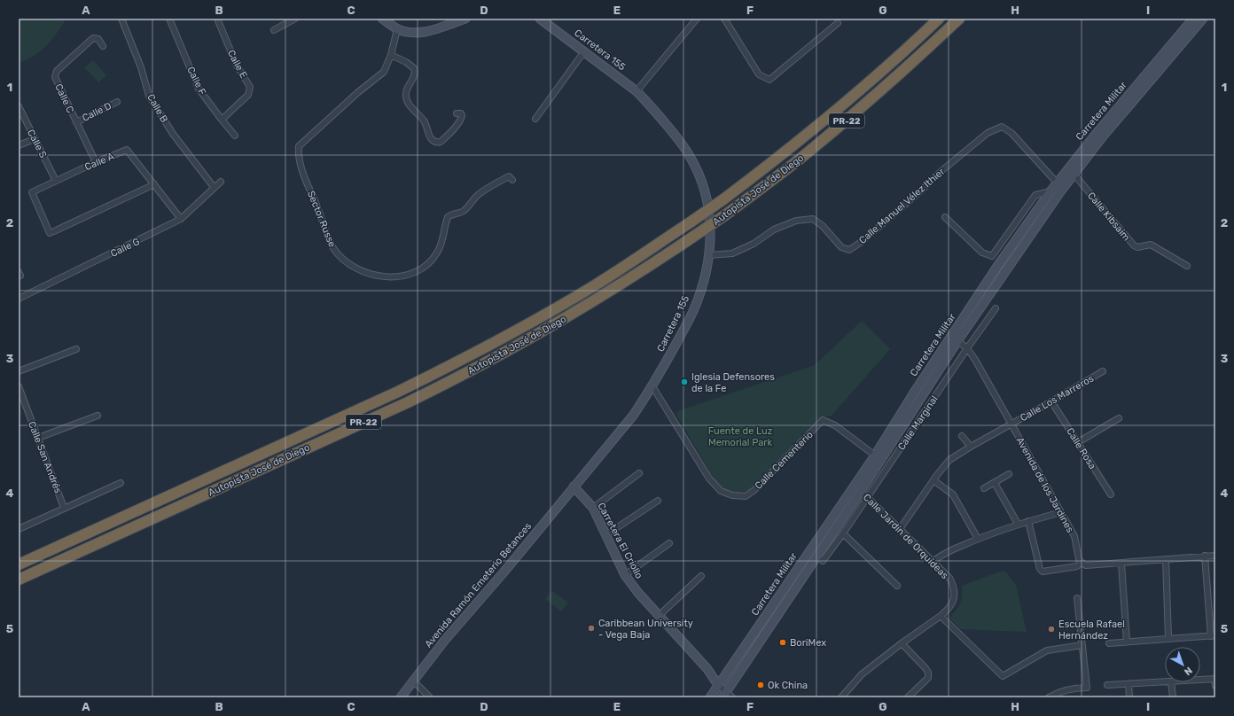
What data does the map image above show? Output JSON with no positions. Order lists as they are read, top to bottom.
{
  "streets": {
    "highway": ["PR-22", "Autopista José de Diego"],
    "main road": [
      "Carretera 155",
      "Carretera Militar",
      "Carretera El Criollo",
      "Avenida Ramón Emeterio Betances"
    ],
    "street": [
      "Calle E",
      "Calle F",
      "Calle C",
      "Calle B",
      "Calle D",
      "Calle S",
      "Calle A",
      "Calle Manuel Vélez Ithier",
      "Calle Kibsaim",
      "Sector Russe",
      "Calle G",
      "Calle Los Marreros",
      "Calle Marginal",
      "Calle Rosa",
      "Calle San Andrés",
      "Calle Cementerio",
      "Avenida de los Jardines",
      "Calle Jardín de Orquídeas"
    ]
  },
  "crossings": [
    ["Carretera 155", "Calle Manuel Vélez Ithier"],
    ["Carretera 155", "Calle Cementerio"],
    ["Carretera 155", "Carretera El Criollo"],
    ["Carretera 155", "Avenida Ramón Emeterio Betances"],
    ["Calle E", "Calle F"],
    ["Calle C", "Calle D"],
    ["Calle C", "Calle A"],
    ["Calle B", "Calle G"],
    ["Carretera Militar", "Calle Manuel Vélez Ithier"],
    ["Carretera Militar", "Calle Kibsaim"],
    ["Carretera Militar", "Calle Marginal"],
    ["Carretera Militar", "Calle Cementerio"],
    ["Carretera Militar", "Calle Jardín de Orquídeas"],
    ["Carretera Militar", "Carretera El Criollo"],
    ["Calle S", "Calle A"],
    ["Calle A", "Calle G"],
    ["Calle Los Marreros", "Calle Rosa"],
    ["Calle Los Marreros", "Avenida de los Jardines"],
    ["Calle Los Marreros", "Calle Jardín de Orquídeas"],
    ["Calle Marginal", "Avenida de los Jardines"],
    ["Calle Marginal", "Calle Jardín de Orquídeas"],
    ["Carretera El Criollo", "Avenida Ramón Emeterio Betances"]
  ],
  "parks": ["Fuente de Luz Memorial Park"],
  "places": [
    "Iglesia Defensores de la Fe",
    "Caribbean University - Vega Baja",
    "Escuela Rafael Hernández",
    "BoriMex",
    "Ok China"
  ],
  "north": "bottom right",
  "grid": {
    "columns": [
      "A",
      "B",
      "C",
      "D",
      "E",
      "F",
      "G",
      "H",
      "I"
    ],
    "rows": [
      "1",
      "2",
      "3",
      "4",
      "5"
    ]
  }
}
